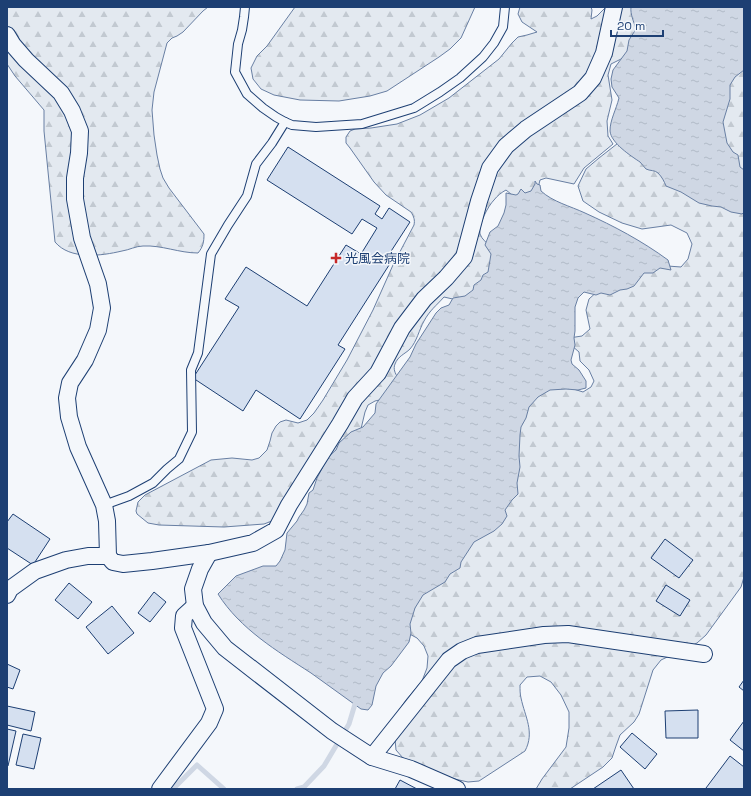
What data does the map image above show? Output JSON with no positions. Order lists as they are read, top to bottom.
{
  "places": {
    "health": ["光風会病院"]
  },
  "scale_bar": "20 m"
}
